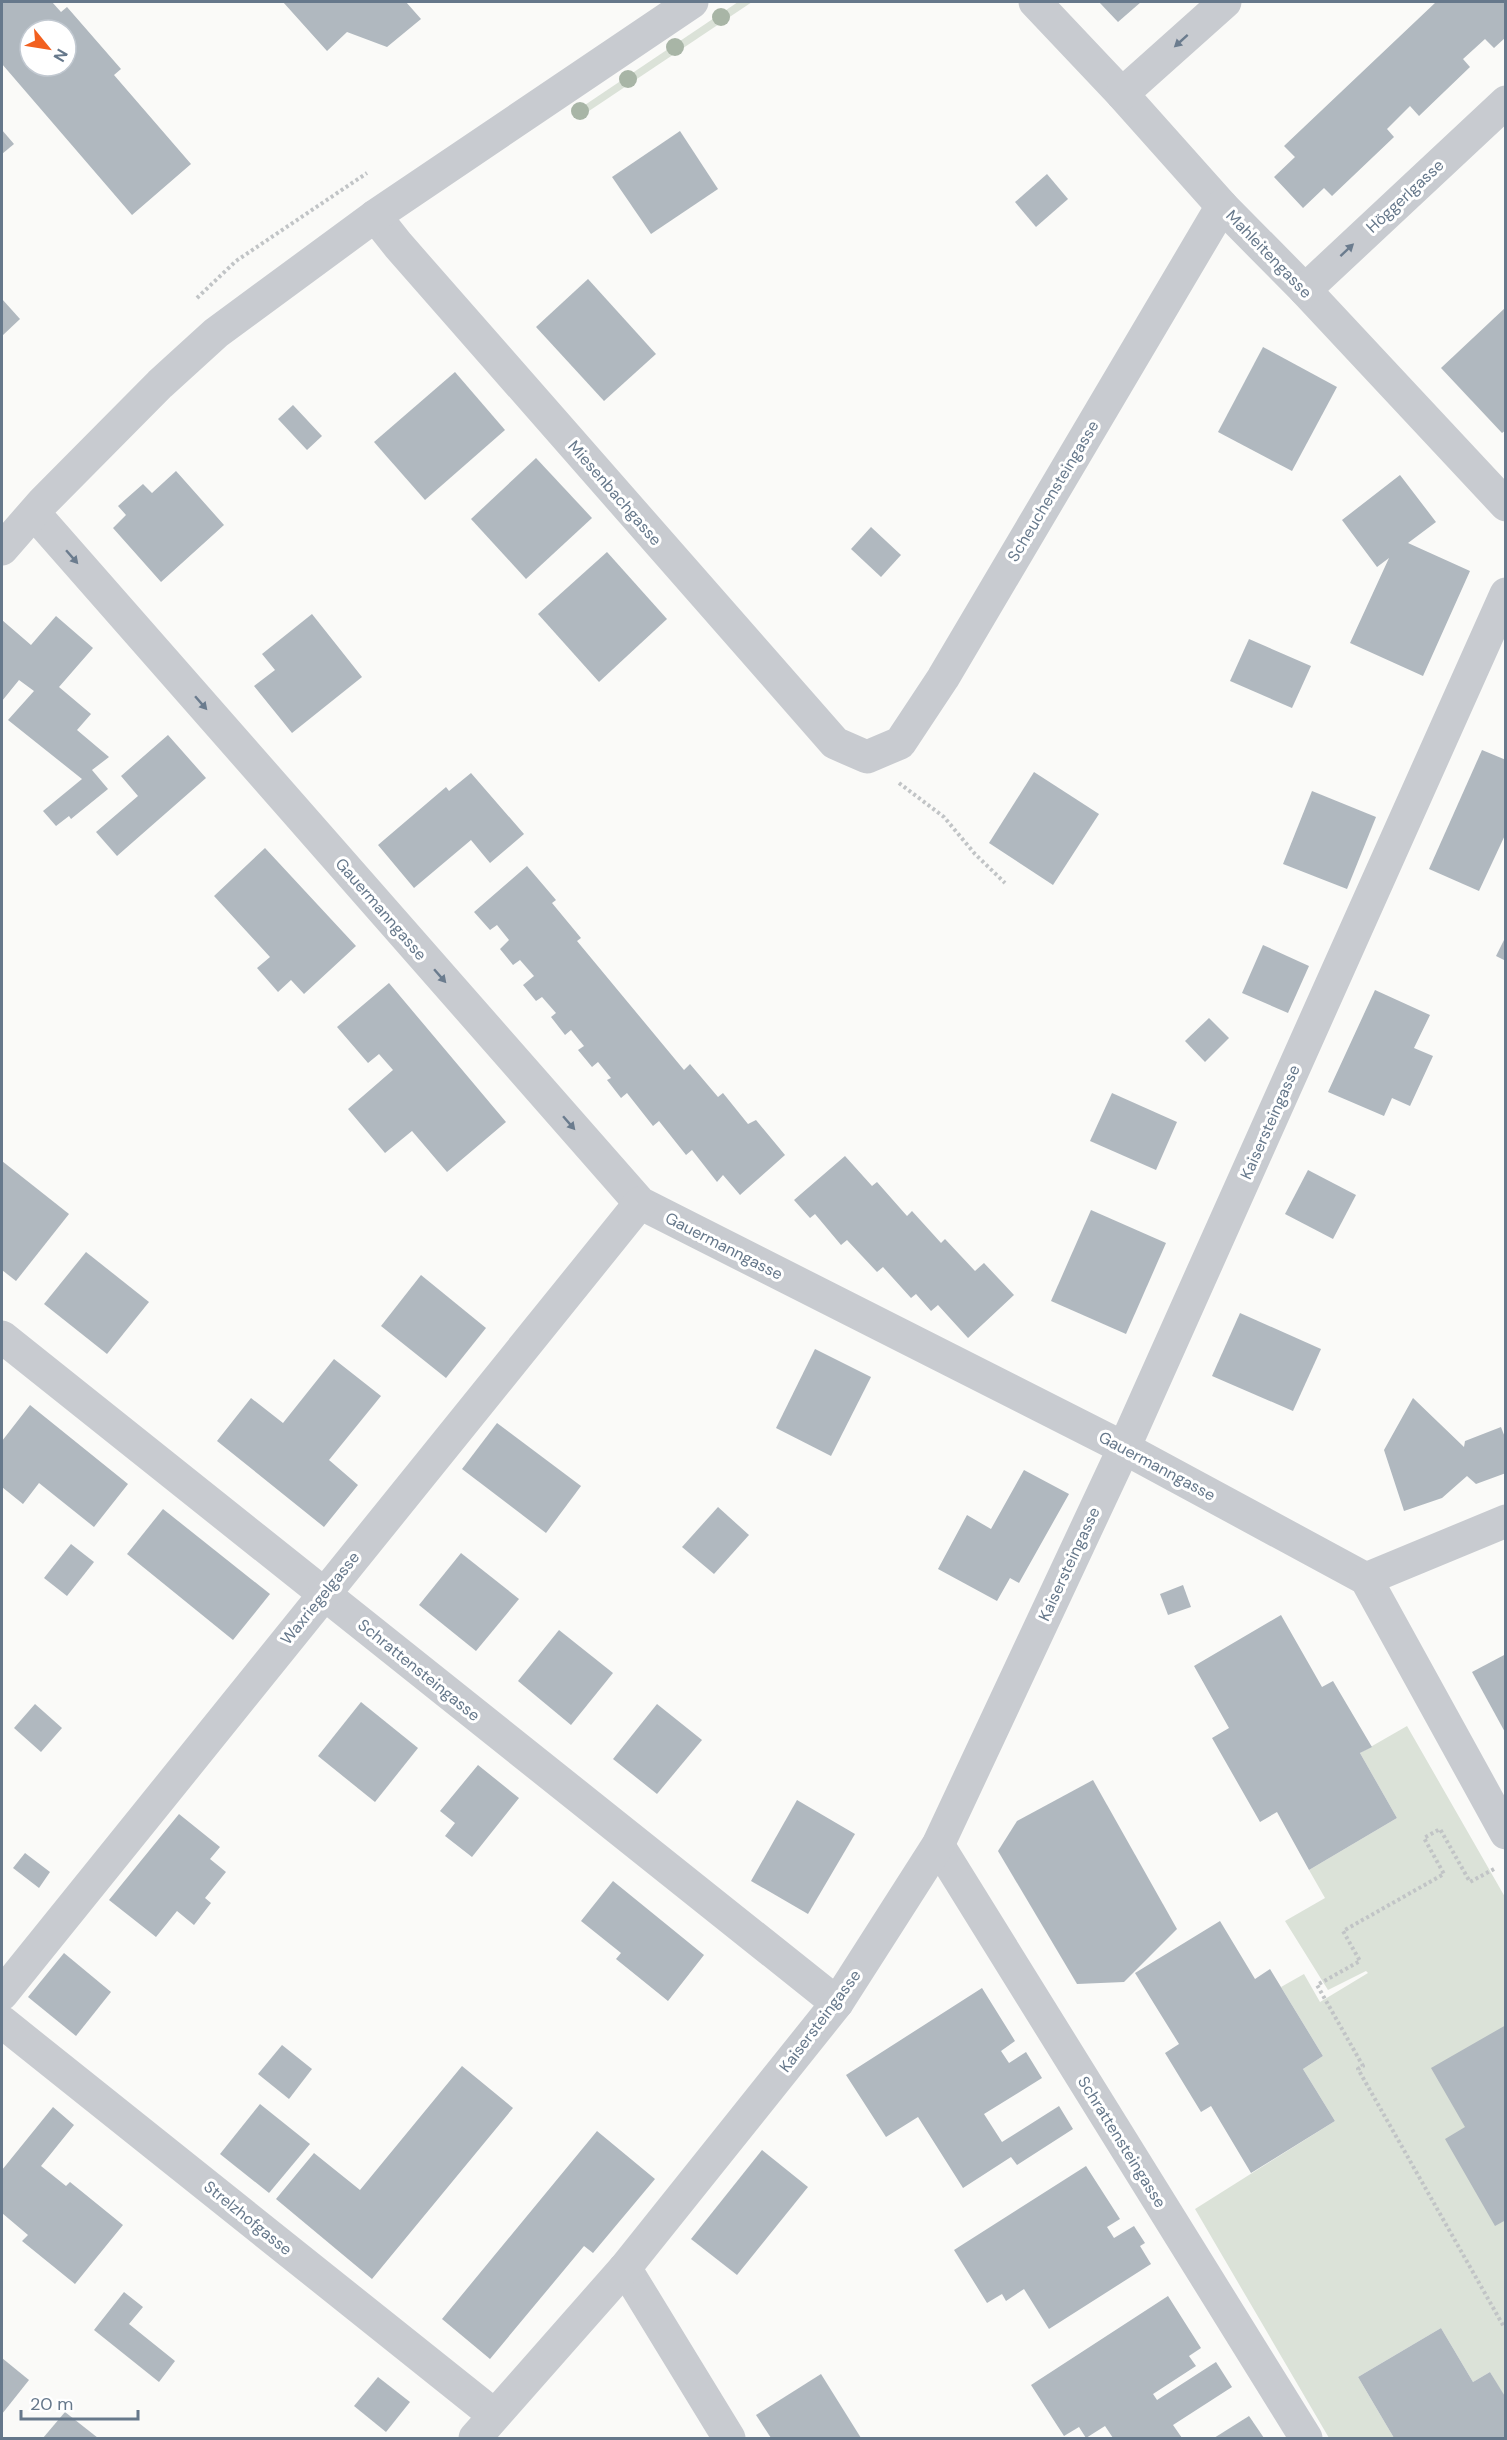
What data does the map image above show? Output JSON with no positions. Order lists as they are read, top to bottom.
{
  "streets": {
    "street": [
      "Höggerlgasse",
      "Mahleitengasse",
      "Scheuchensteingasse",
      "Miesenbachgasse",
      "Gauermanngasse",
      "Kaisersteingasse",
      "Waxriegelgasse",
      "Schrattensteingasse",
      "Strelzhofgasse"
    ]
  },
  "crossings": [
    ["Höggerlgasse", "Mahleitengasse"],
    ["Mahleitengasse", "Scheuchensteingasse"],
    ["Scheuchensteingasse", "Miesenbachgasse"],
    ["Gauermanngasse", "Kaisersteingasse"],
    ["Gauermanngasse", "Waxriegelgasse"],
    ["Kaisersteingasse", "Schrattensteingasse"],
    ["Kaisersteingasse", "Strelzhofgasse"],
    ["Waxriegelgasse", "Schrattensteingasse"]
  ],
  "one_way": ["Gauermanngasse"],
  "scale_bar": "20 m",
  "north": "bottom right"
}
